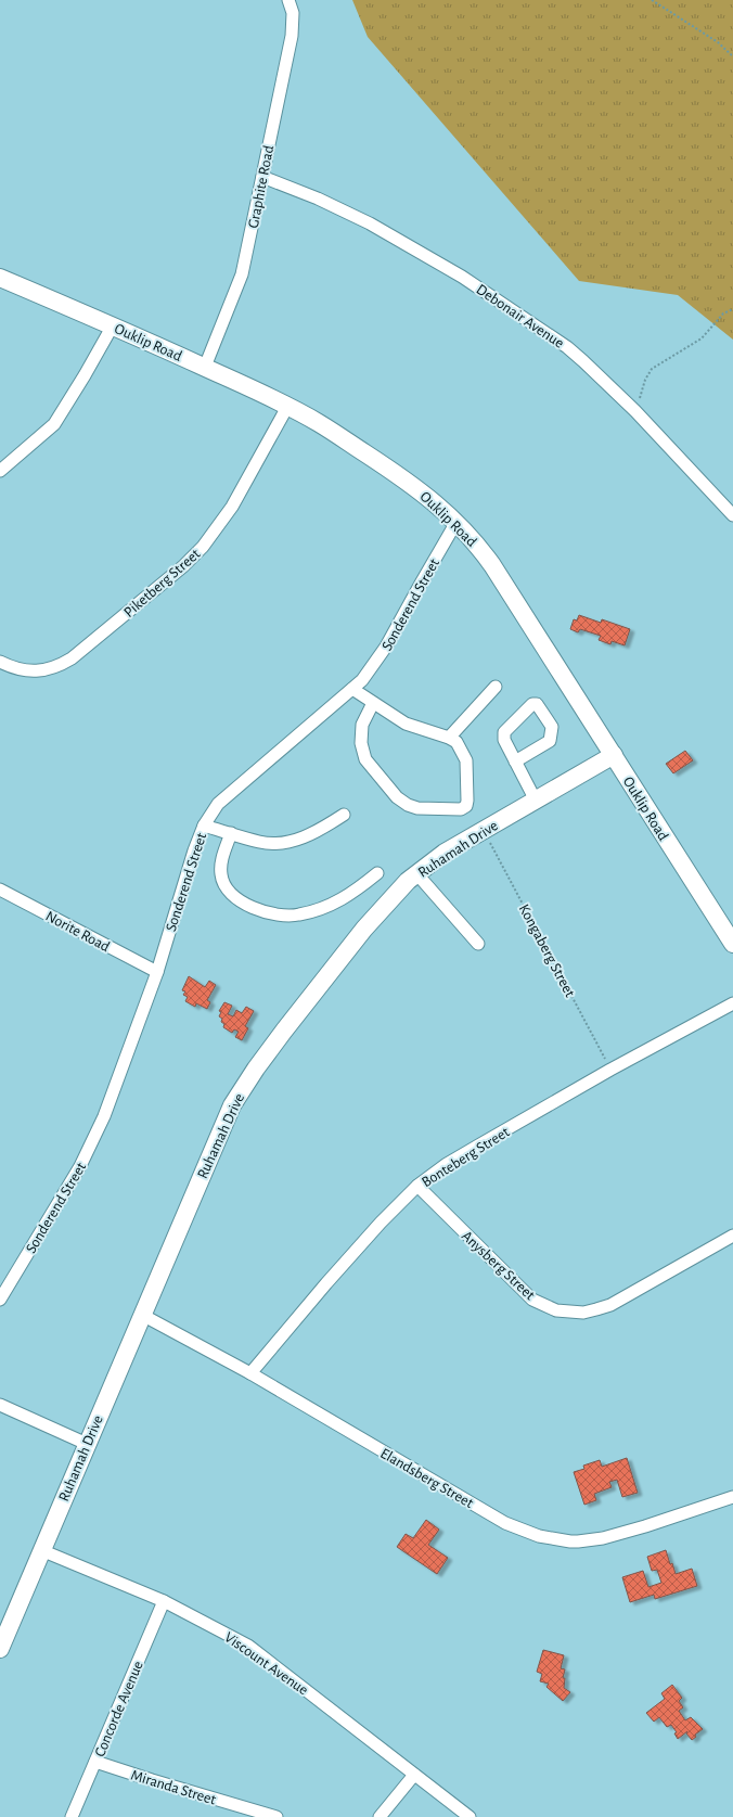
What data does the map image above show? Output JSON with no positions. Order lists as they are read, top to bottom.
{
  "streets": {
    "street": [
      "Graphite Road",
      "Debonair Avenue",
      "Ouklip Road",
      "Piketberg Street",
      "Sonderend Street",
      "Ruhamah Drive",
      "Norite Road",
      "Bonteberg Street",
      "Anysberg Street",
      "Elandsberg Street",
      "Viscount Avenue",
      "Concorde Avenue",
      "Miranda Street"
    ],
    "path": ["Kongaberg Street"]
  },
  "crossings": [
    ["Graphite Road", "Debonair Avenue"],
    ["Graphite Road", "Ouklip Road"],
    ["Ouklip Road", "Piketberg Street"],
    ["Ouklip Road", "Sonderend Street"],
    ["Ouklip Road", "Ruhamah Drive"],
    ["Sonderend Street", "Norite Road"],
    ["Ruhamah Drive", "Kongaberg Street"],
    ["Ruhamah Drive", "Elandsberg Street"],
    ["Ruhamah Drive", "Viscount Avenue"],
    ["Kongaberg Street", "Bonteberg Street"],
    ["Bonteberg Street", "Anysberg Street"],
    ["Bonteberg Street", "Elandsberg Street"],
    ["Viscount Avenue", "Concorde Avenue"],
    ["Concorde Avenue", "Miranda Street"]
  ]
}
